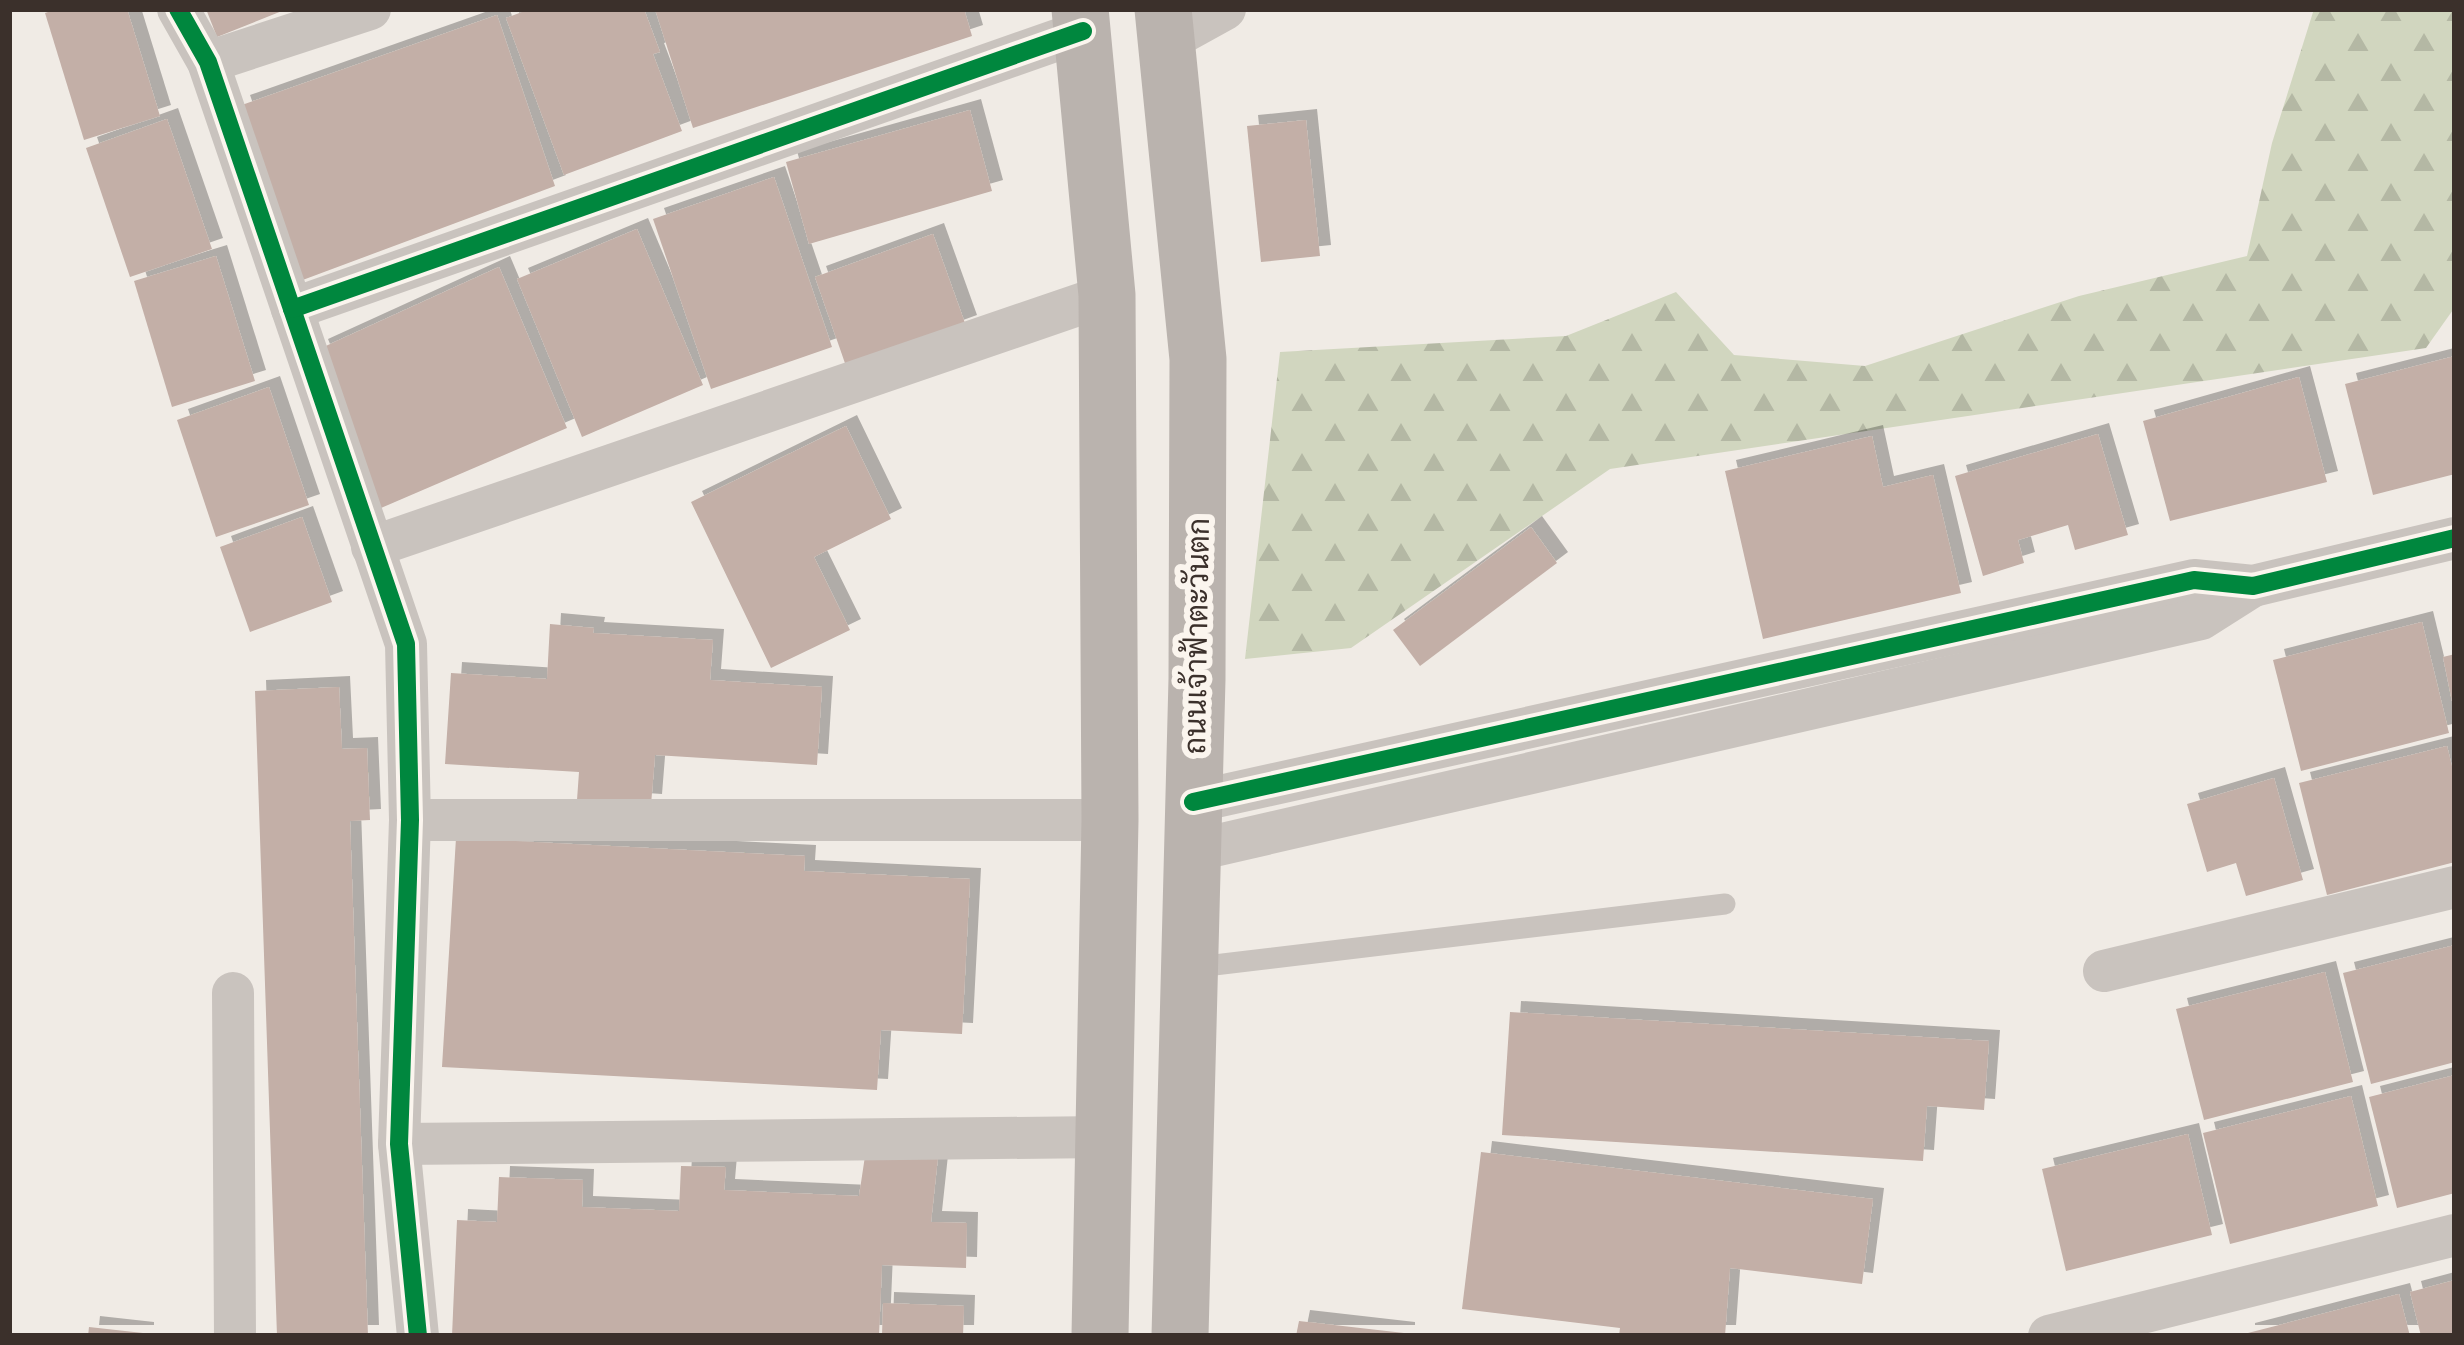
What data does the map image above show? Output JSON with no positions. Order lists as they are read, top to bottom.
{
  "streets": {
    "main road": ["ถนนเจ้าฟ้าตะวันตก"]
  }
}
